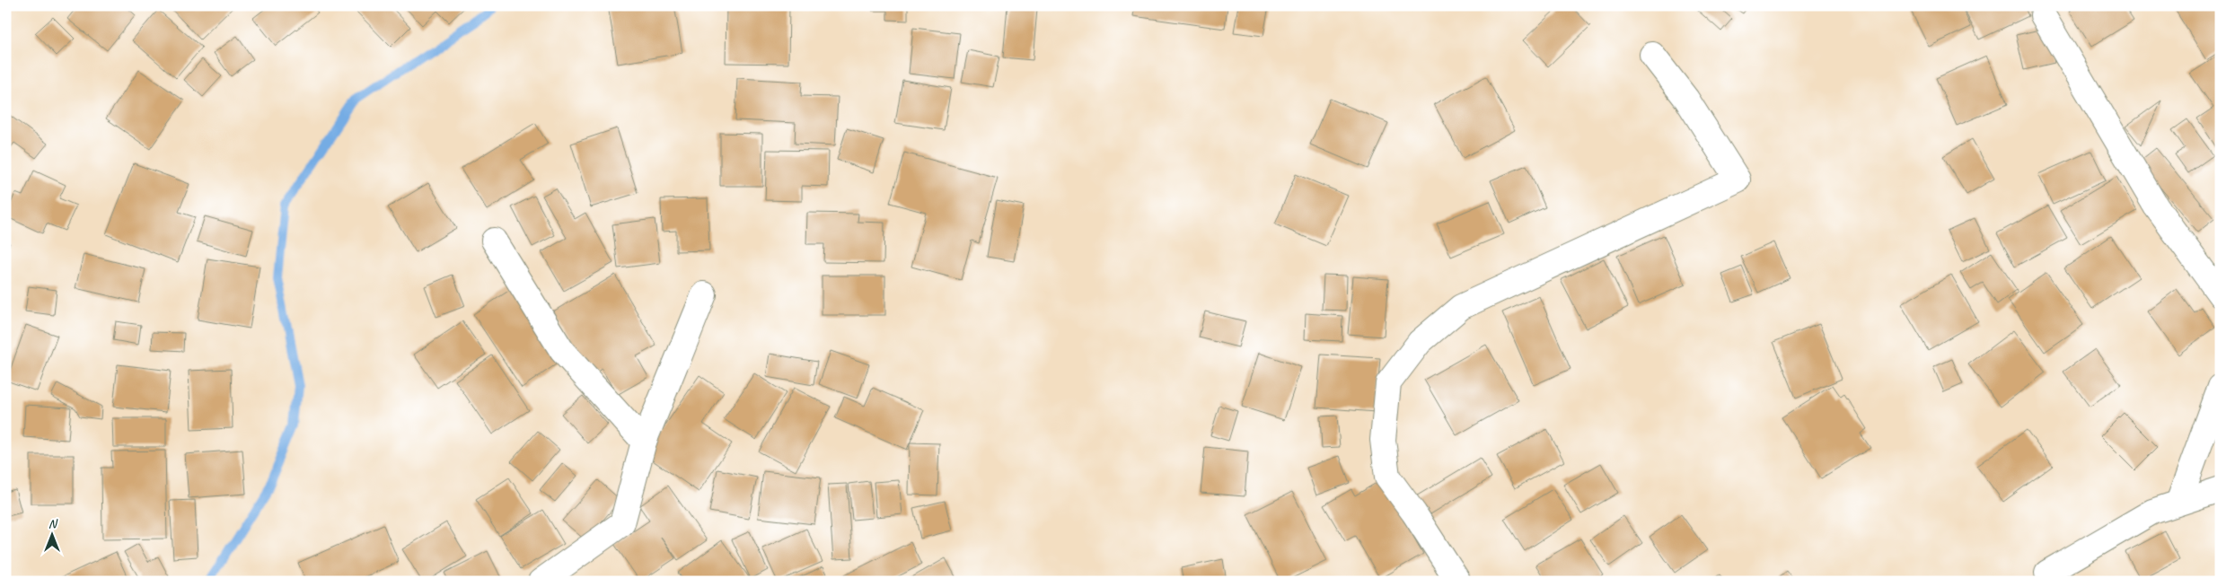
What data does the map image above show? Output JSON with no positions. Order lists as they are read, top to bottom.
{
  "north": "top"
}
